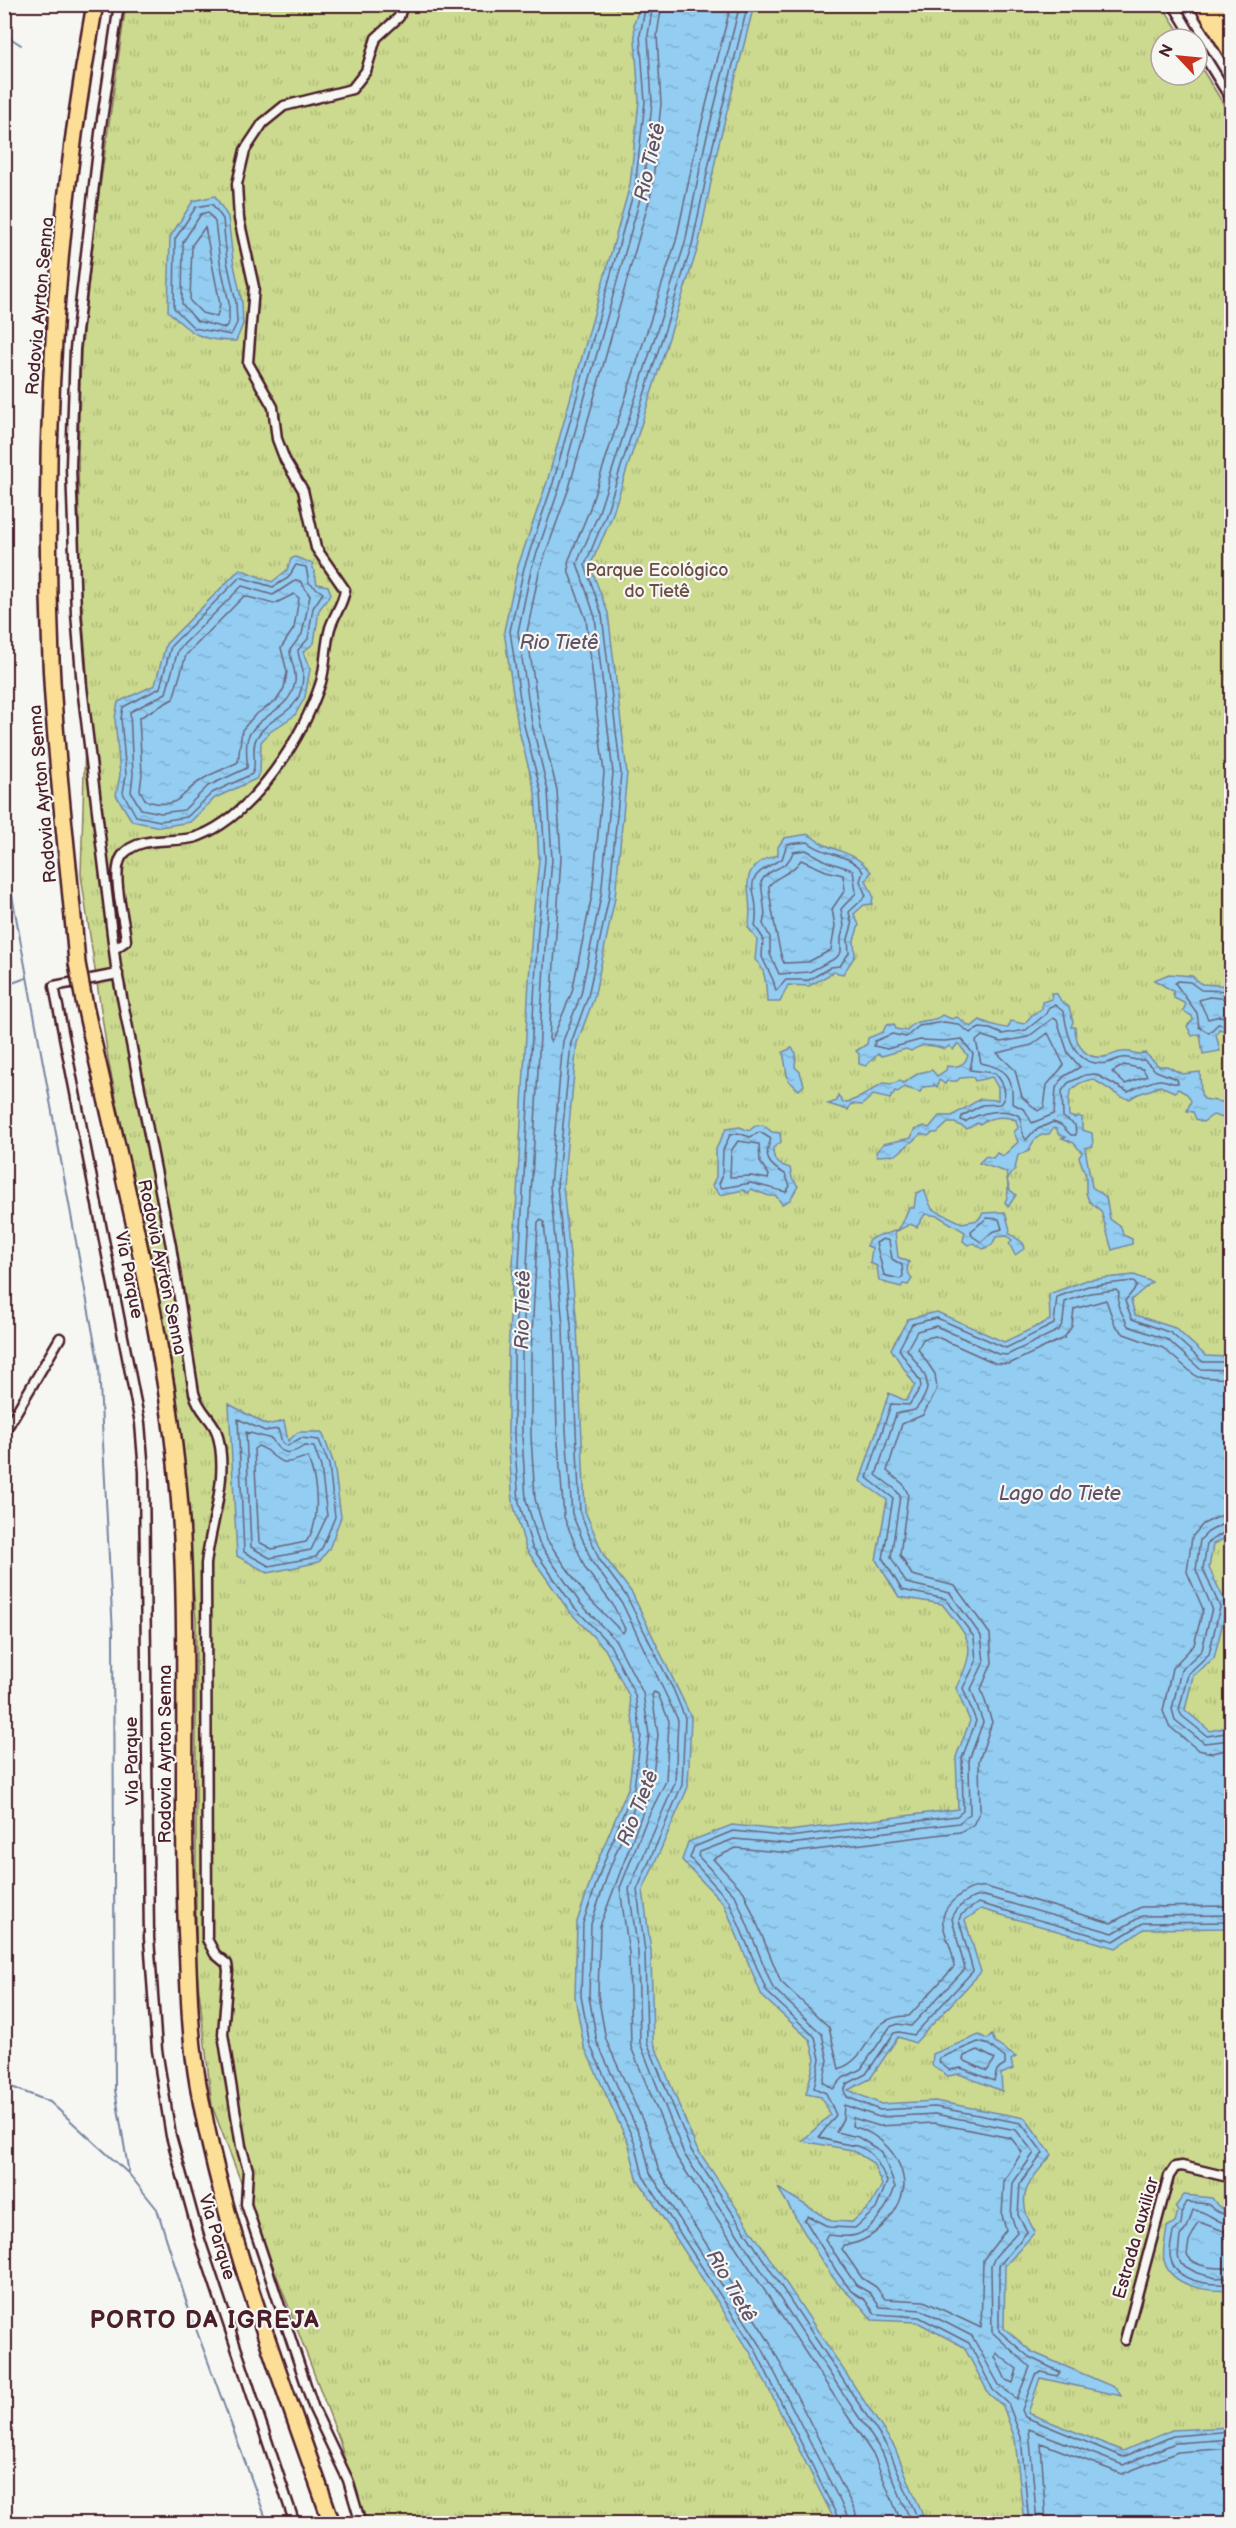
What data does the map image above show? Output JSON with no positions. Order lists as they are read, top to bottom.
{
  "streets": {
    "highway": ["Rodovia Ayrton Senna"],
    "street": ["Via Parque", "Estrada auxiliar"]
  },
  "districts": ["PORTO DA IGREJA"],
  "water": ["Rio Tietê", "Lago do Tiete"],
  "parks": ["Parque Ecológico do Tietê"],
  "north": "top left"
}
